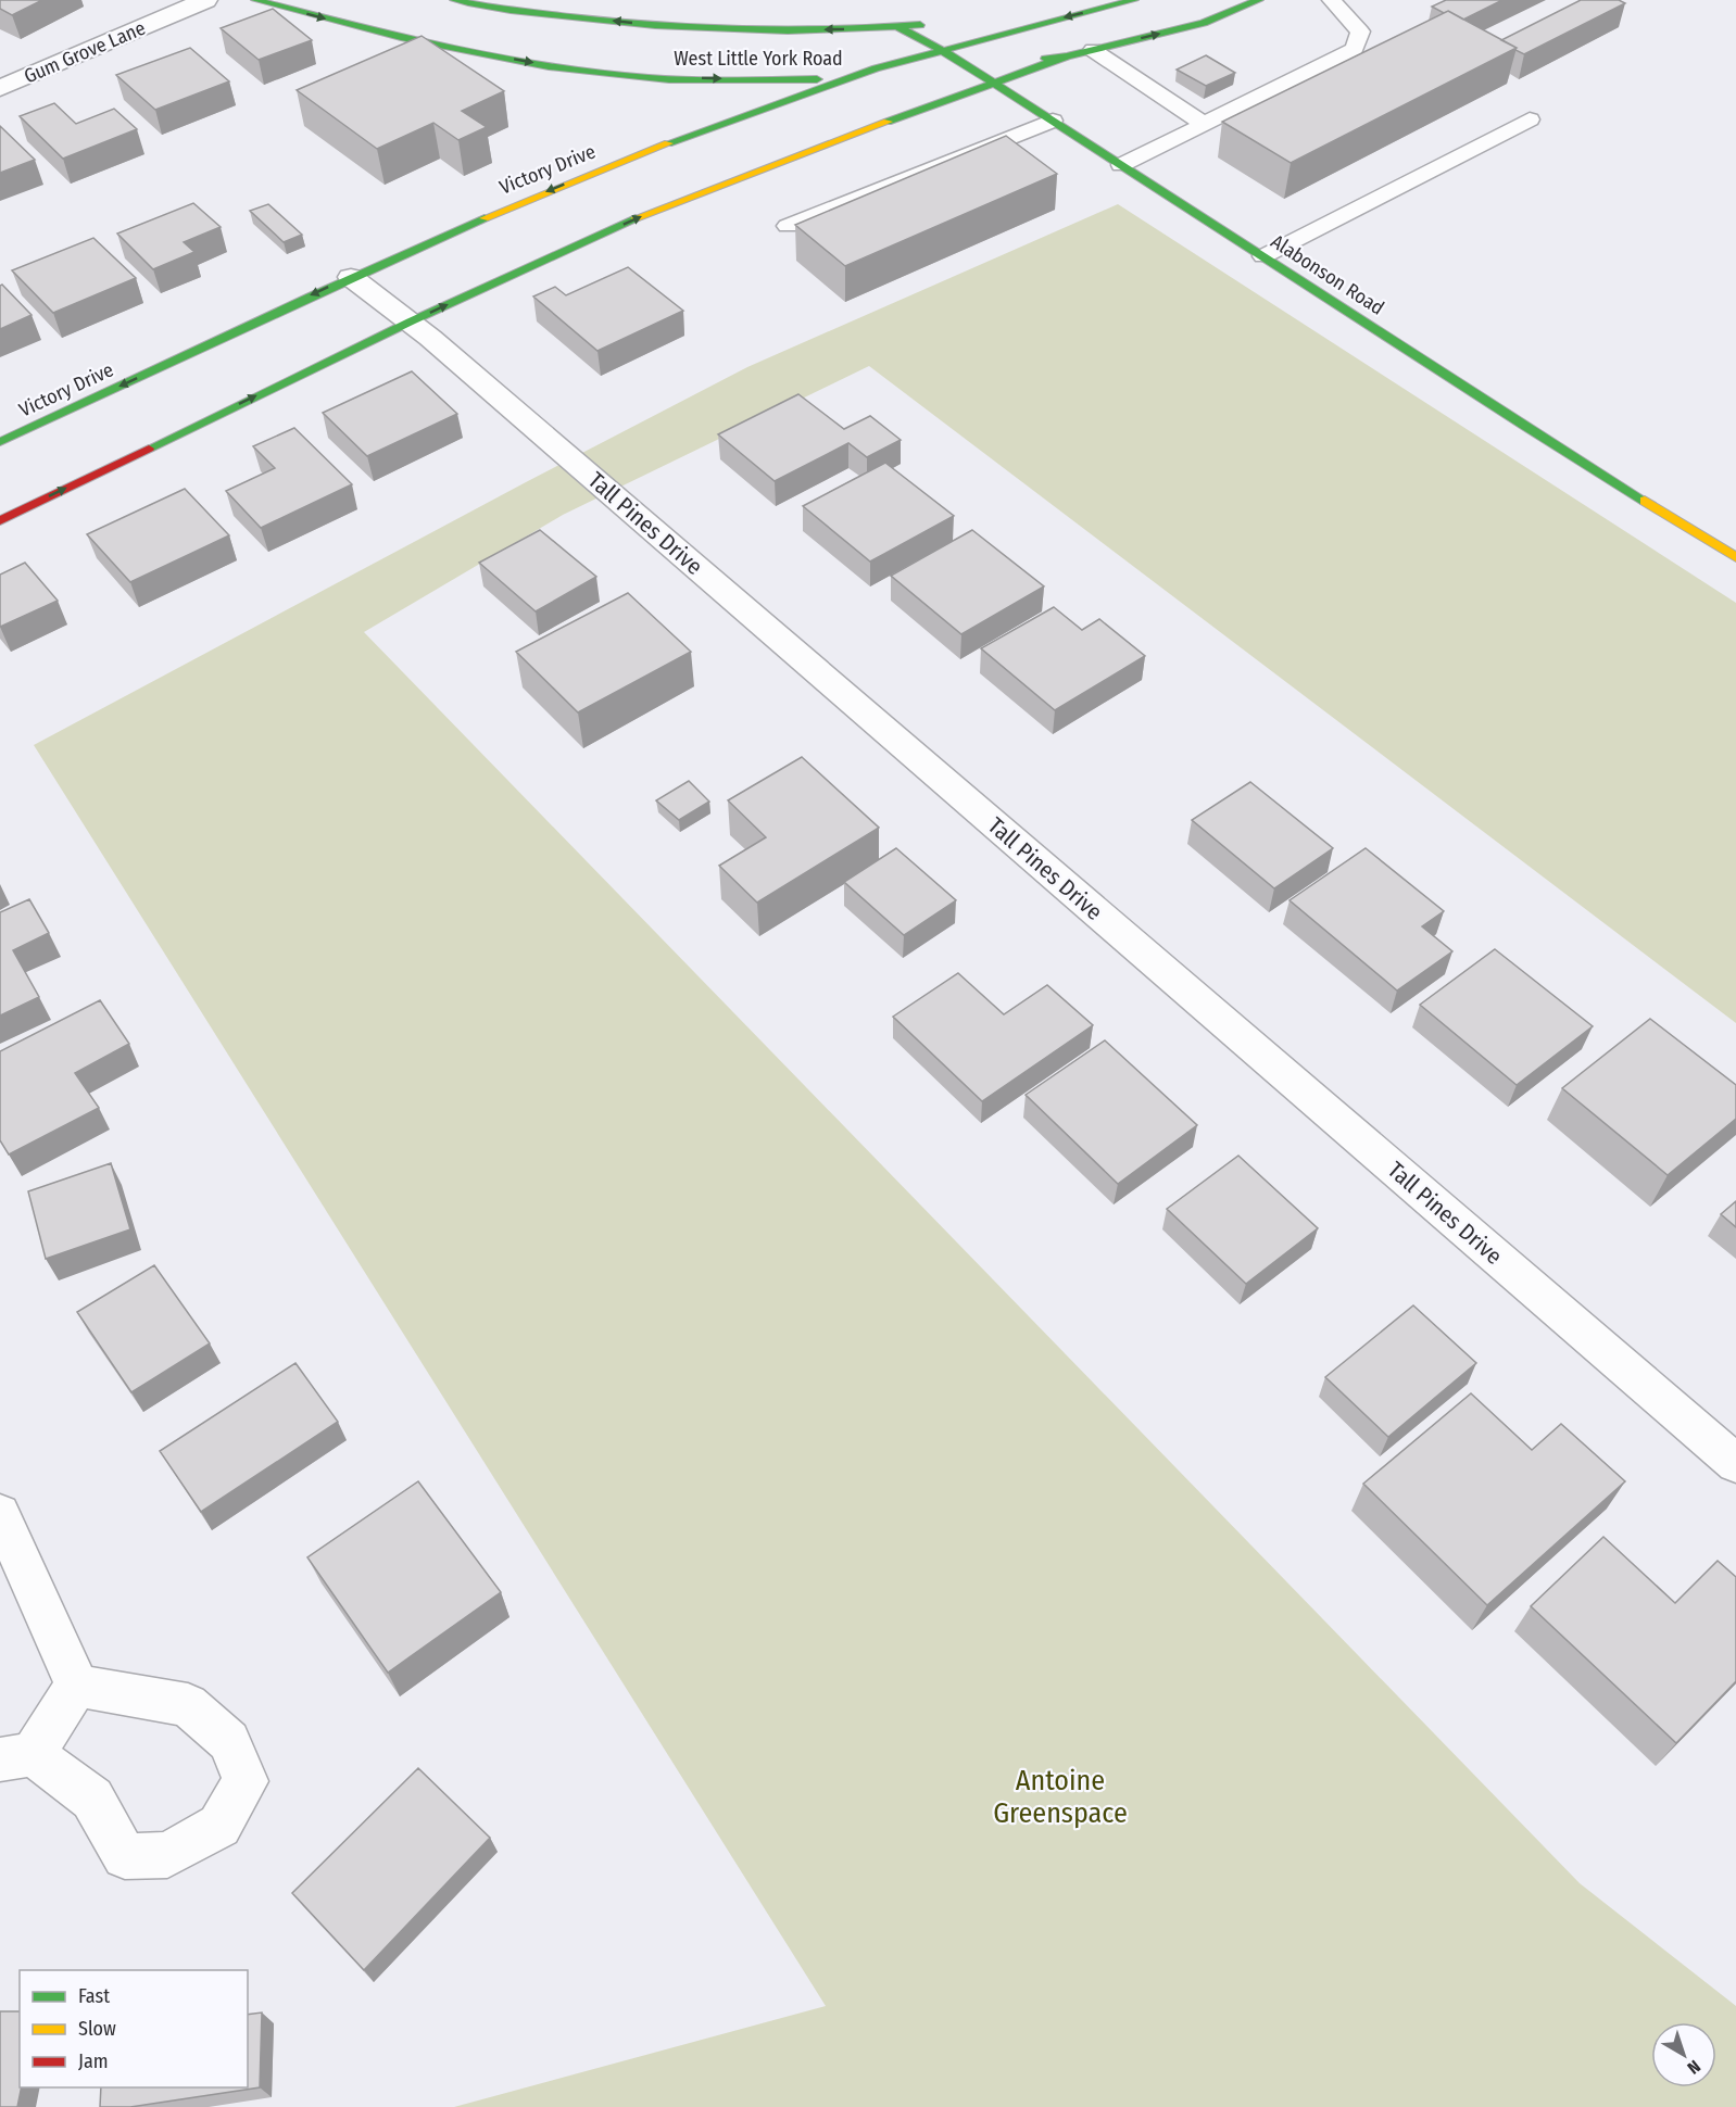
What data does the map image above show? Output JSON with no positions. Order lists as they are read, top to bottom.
{
  "streets": {
    "main road": ["West Little York Road", "Victory Drive", "Alabonson Road"],
    "street": ["Gum Grove Lane", "Tall Pines Drive"]
  },
  "crossings": [
    ["West Little York Road", "Victory Drive"],
    ["West Little York Road", "Alabonson Road"],
    ["Victory Drive", "Alabonson Road"],
    ["Victory Drive", "Tall Pines Drive"]
  ],
  "parks": ["Antoine Greenspace"],
  "legend": ["Fast", "Slow", "Jam"],
  "north": "bottom right"
}
